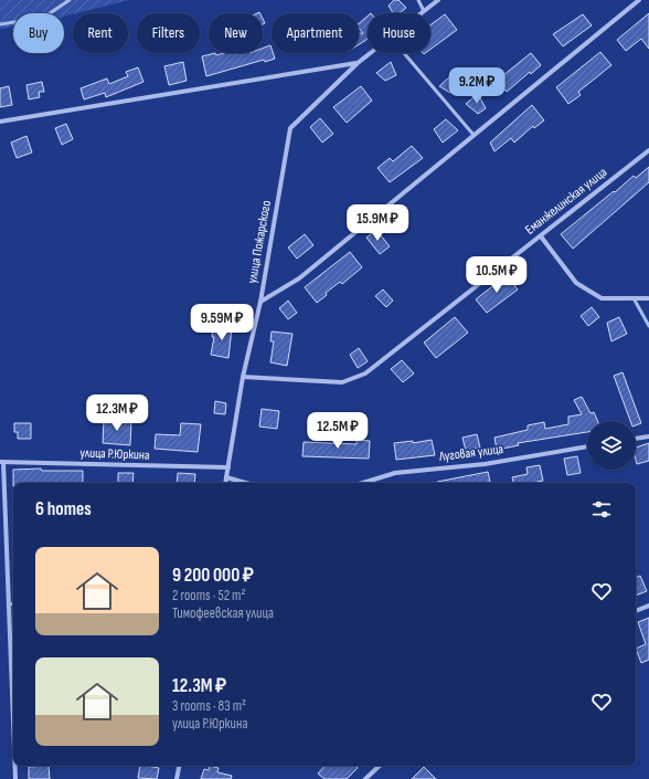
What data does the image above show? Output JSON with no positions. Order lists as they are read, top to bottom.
{
  "streets": {
    "street": [
      "Еманжелинская улица",
      "улица Пожарского",
      "Луговая улица",
      "улица Р.Юркина"
    ]
  },
  "crossings": [
    ["Еманжелинская улица", "улица Пожарского"],
    ["улица Пожарского", "улица Р.Юркина"]
  ],
  "page": {
    "chip": [
      "Buy",
      "Rent",
      "Filters",
      "New",
      "Apartment",
      "House"
    ],
    "price": [
      "9.2M ₽",
      "15.9M ₽",
      "10.5M ₽",
      "9.59M ₽",
      "12.3M ₽",
      "12.5M ₽"
    ],
    "heading": "6 homes",
    "list": [
      {
        "name": "9 200 000 ₽",
        "note": "2 rooms · 52 m² · Тимофеевская улица"
      },
      {
        "name": "12.3M ₽",
        "note": "3 rooms · 83 m² · улица Р.Юркина"
      }
    ]
  }
}
